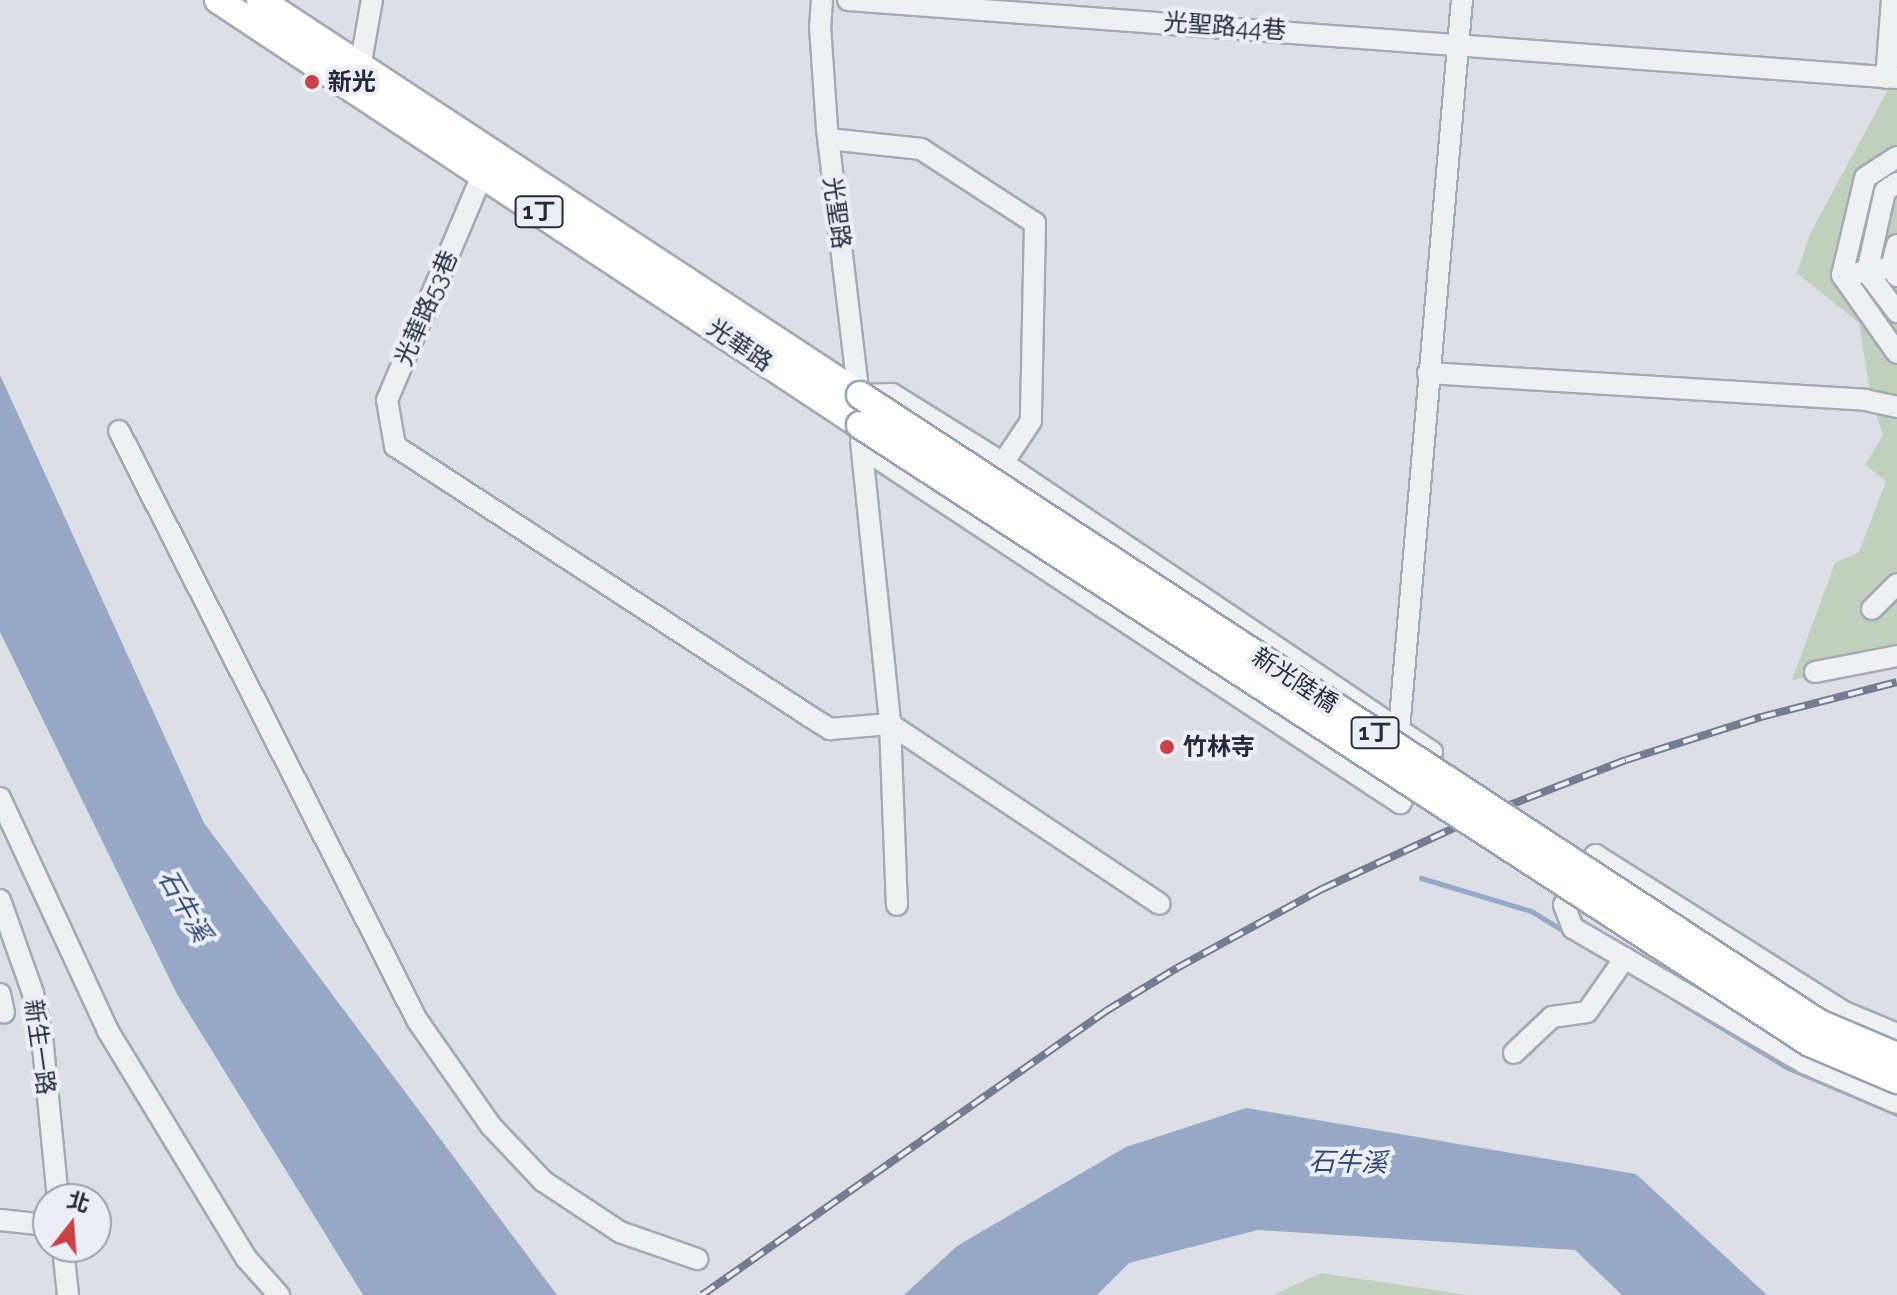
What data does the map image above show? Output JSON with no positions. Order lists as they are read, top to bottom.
{
  "streets": {
    "main road": ["1丁", "光華路", "新光陸橋"],
    "street": [
      "光聖路44巷",
      "光聖路",
      "光華路53巷",
      "新生一路"
    ]
  },
  "crossings": [
    ["光聖路", "光華路"],
    ["光聖路", "新光陸橋"],
    ["光華路53巷", "光華路"],
    ["光華路", "新光陸橋"]
  ],
  "water": ["石牛溪"],
  "places": ["新光", "竹林寺"],
  "north": "top"
}
